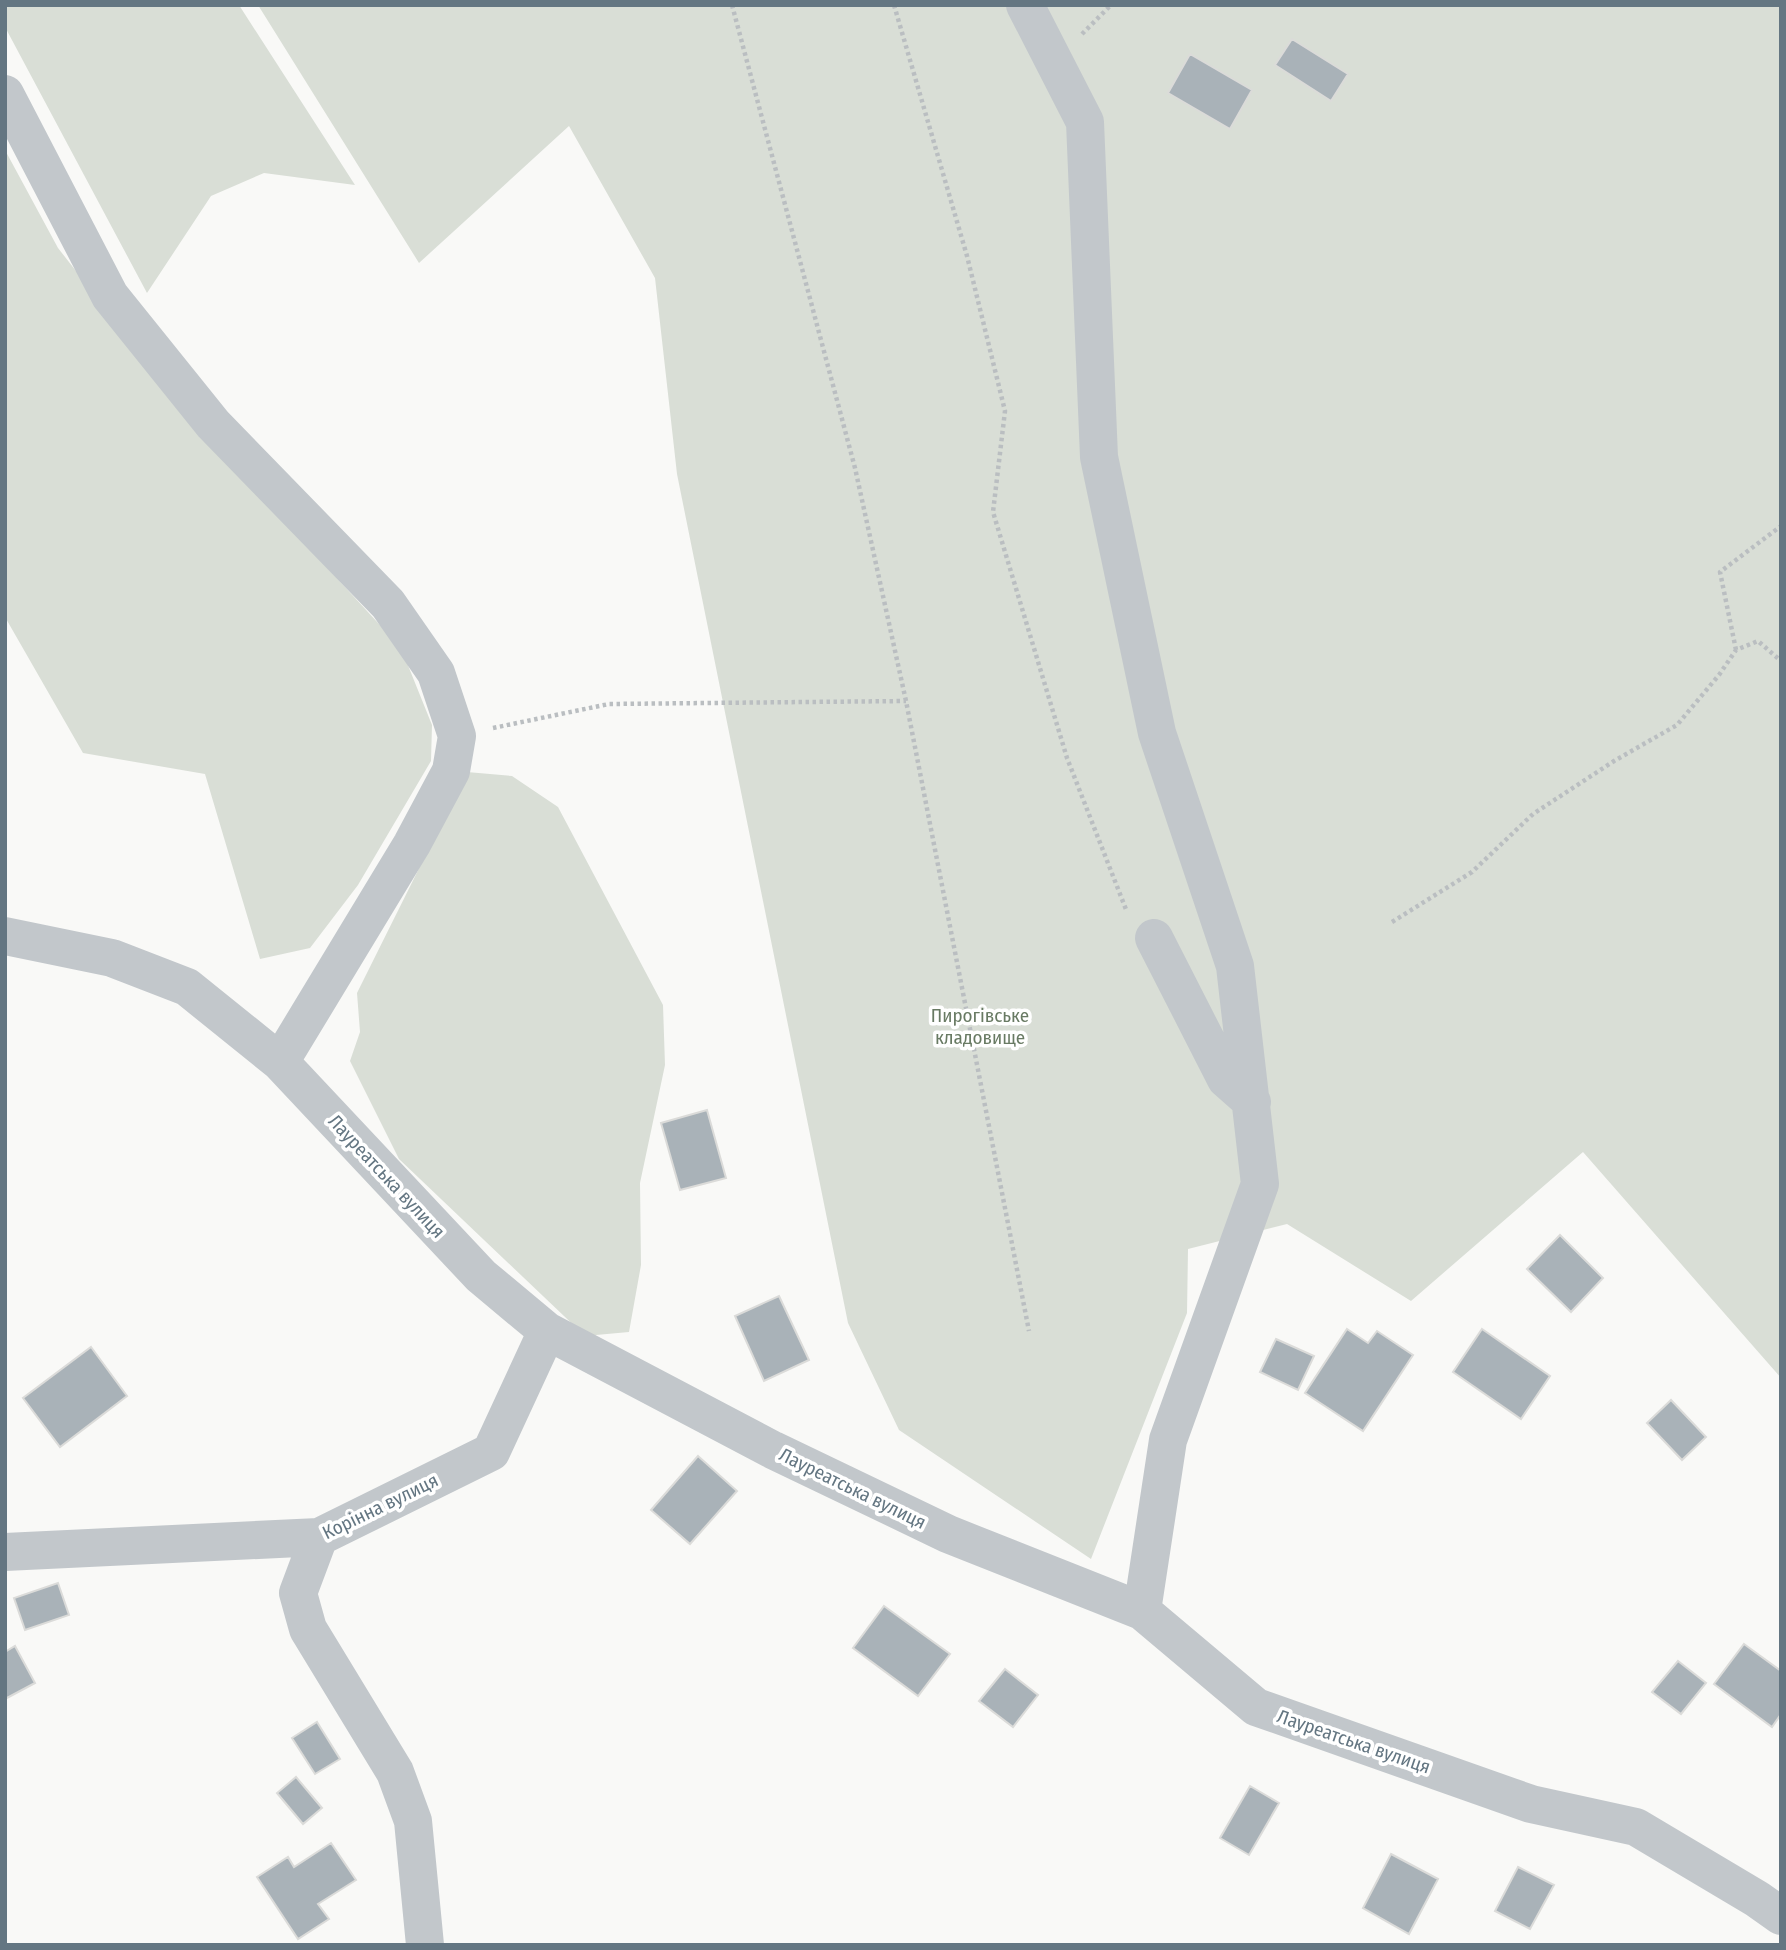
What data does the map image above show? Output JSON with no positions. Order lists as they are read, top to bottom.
{
  "streets": {
    "street": ["Лауреатська вулиця", "Корінна вулиця"]
  },
  "crossings": [
    ["Лауреатська вулиця", "Корінна вулиця"]
  ],
  "parks": ["Пирогівське кладовище"]
}
